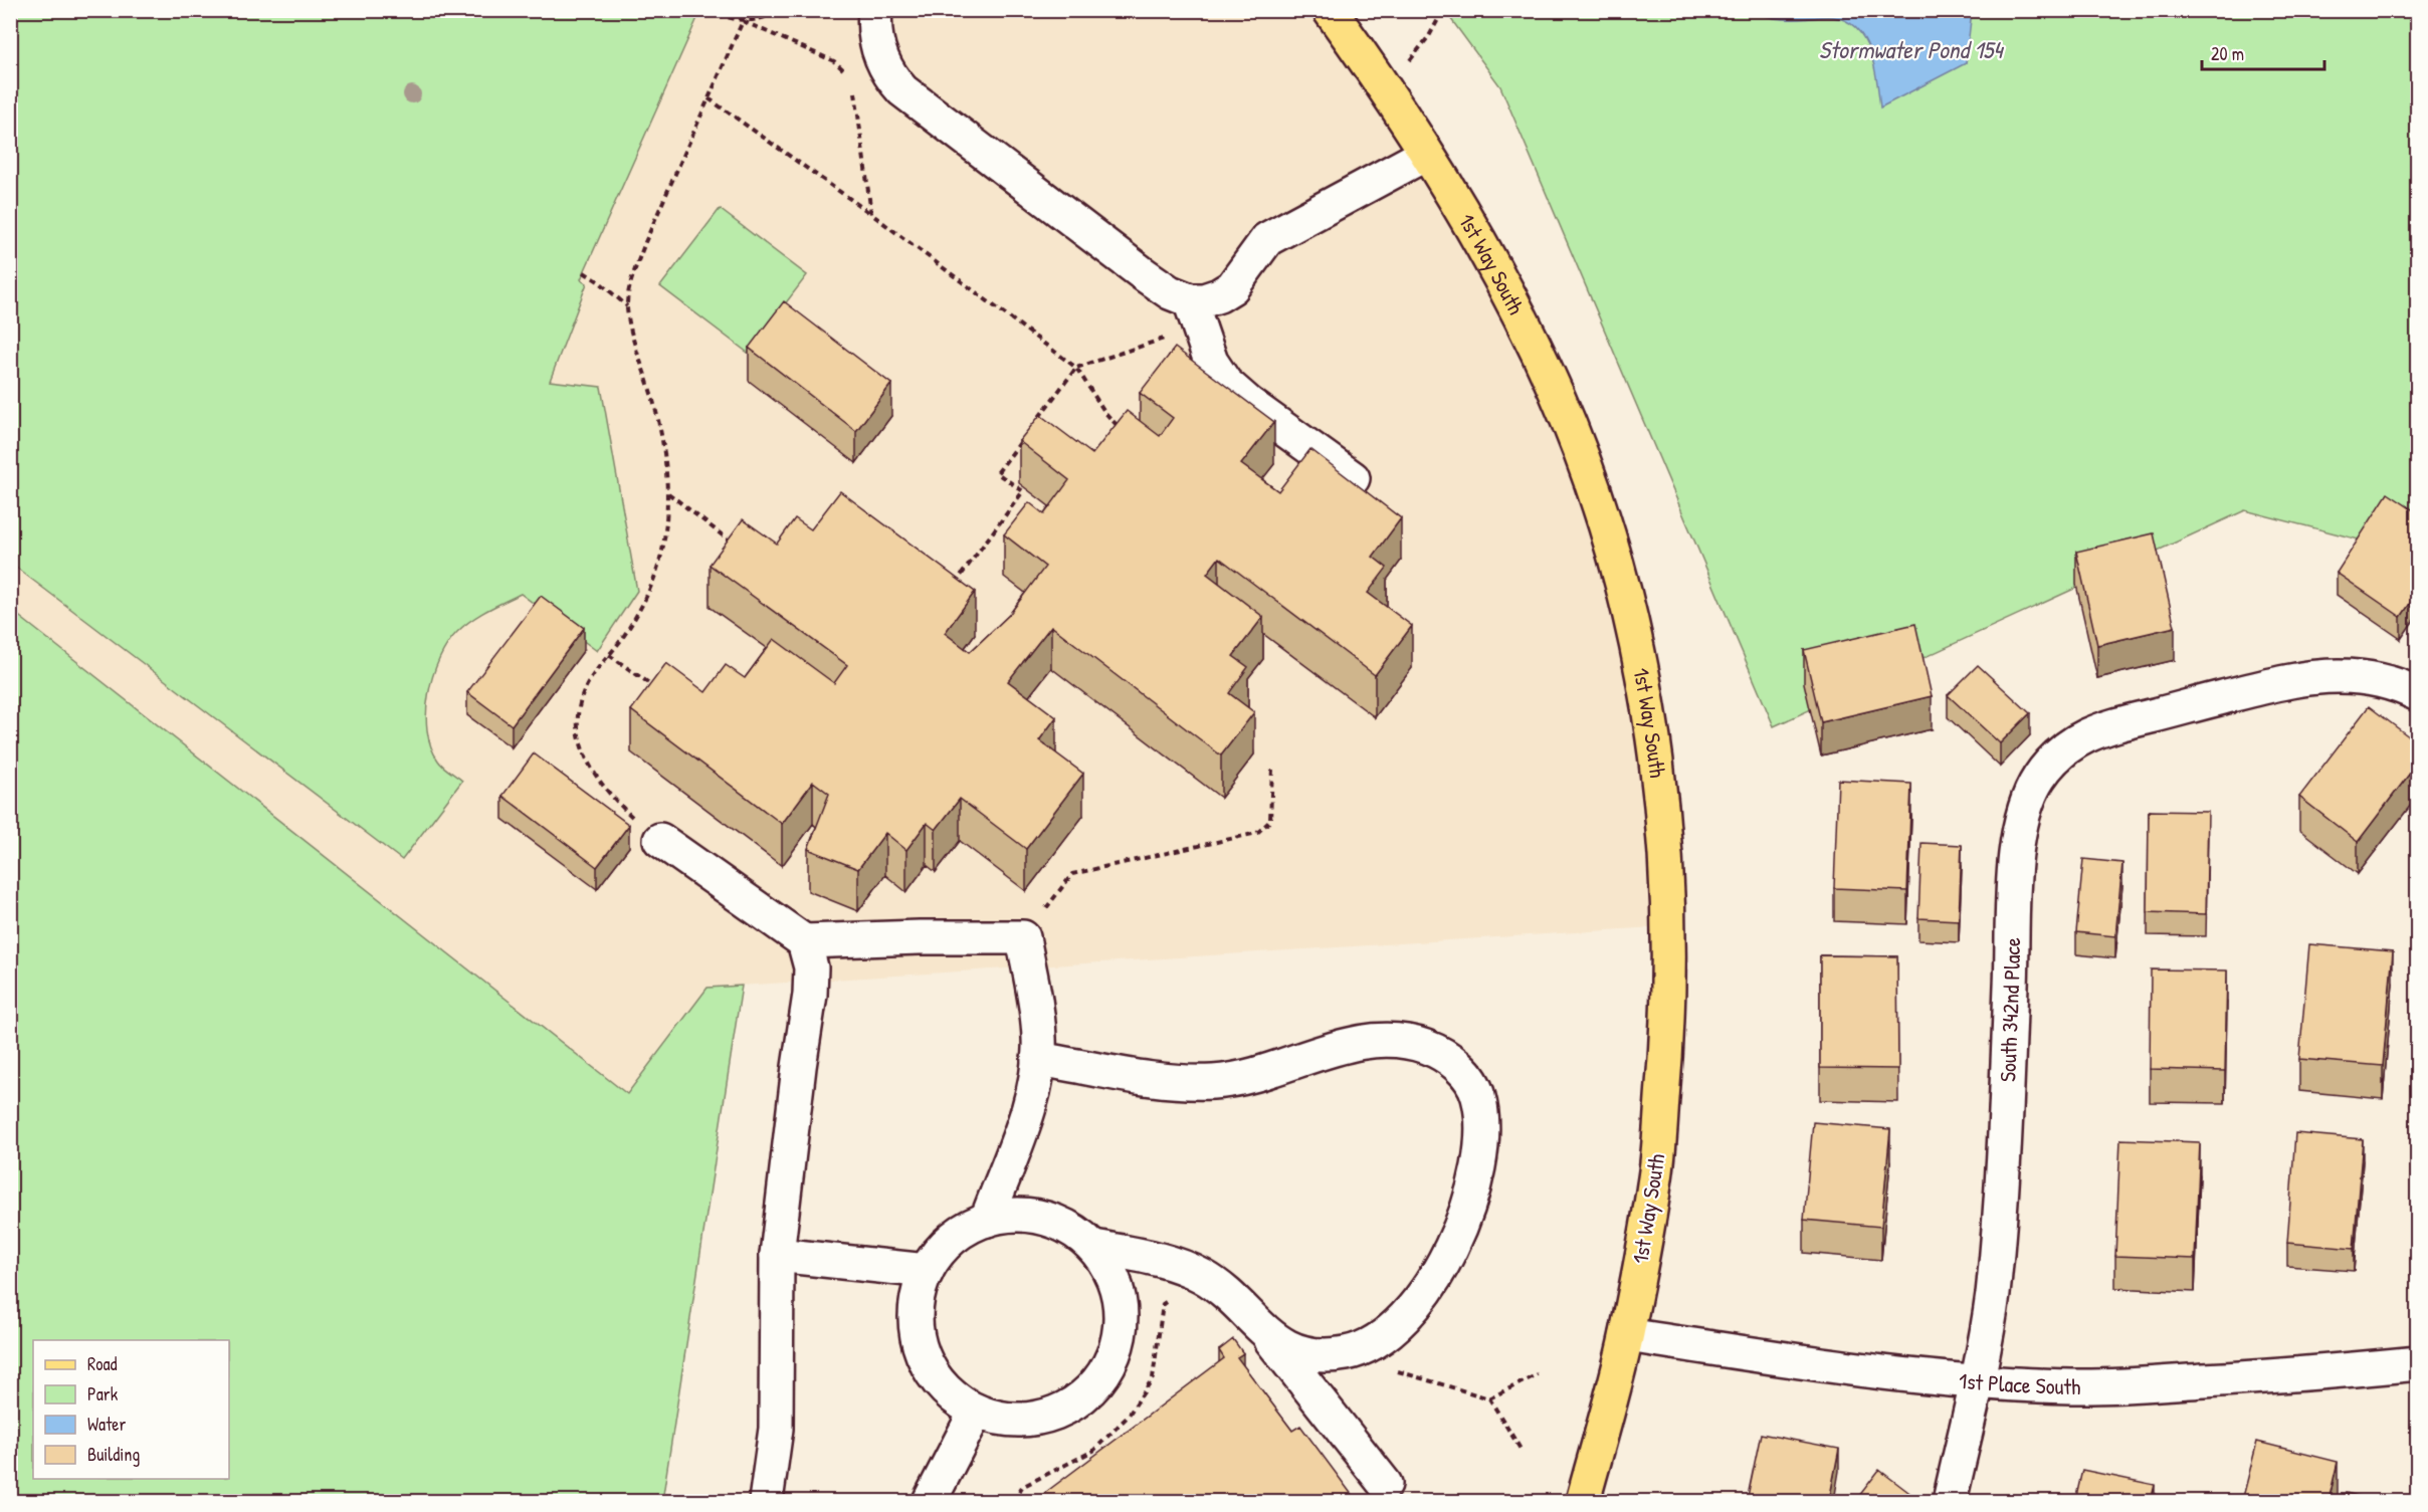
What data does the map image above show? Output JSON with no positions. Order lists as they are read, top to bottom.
{
  "streets": {
    "main road": ["1st Way South"],
    "street": ["South 342nd Place", "1st Place South"]
  },
  "crossings": [
    ["1st Way South", "1st Place South"],
    ["South 342nd Place", "1st Place South"]
  ],
  "water": ["Stormwater Pond 154"],
  "legend": [
    "Road",
    "Park",
    "Water",
    "Building"
  ],
  "scale_bar": "20 m"
}
